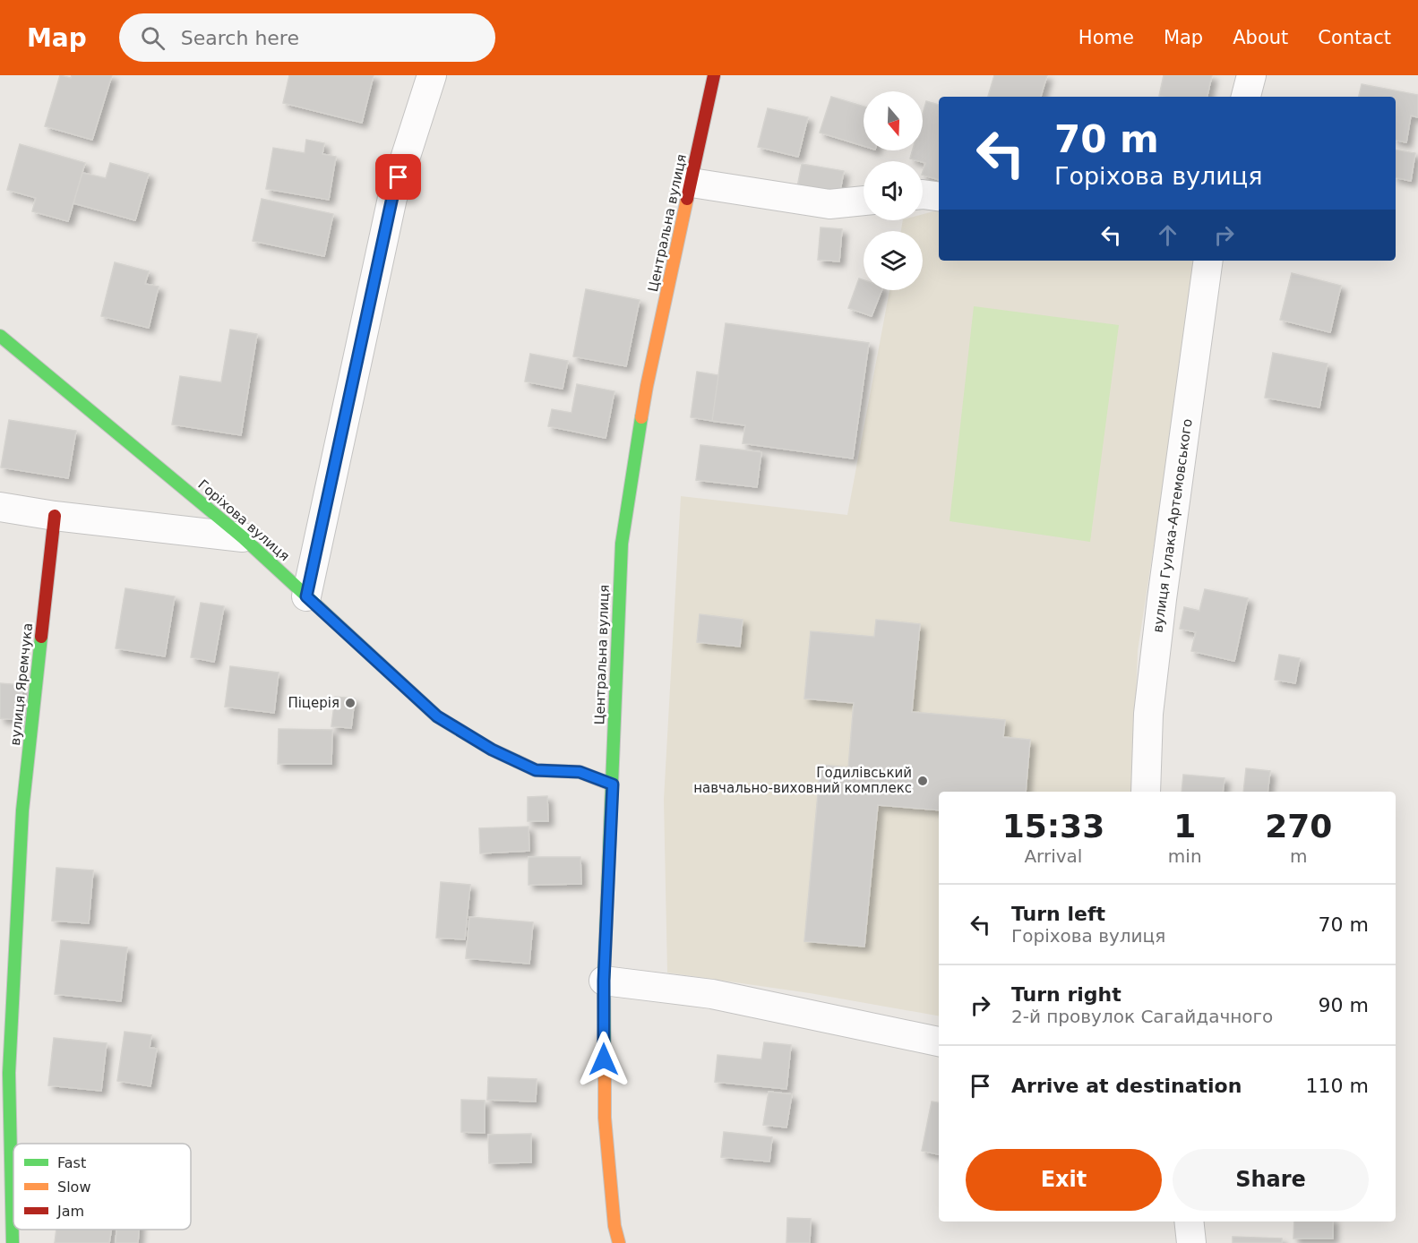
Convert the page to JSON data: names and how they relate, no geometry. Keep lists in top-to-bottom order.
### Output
{
  "streets": {
    "street": [
      "Центральна вулиця",
      "Горіхова вулиця",
      "вулиця Гулака-Артемовського",
      "вулиця Яремчука"
    ]
  },
  "crossings": [
    ["Центральна вулиця", "Горіхова вулиця"]
  ],
  "places": ["Піцерія", "Годилівський навчально-виховний комплекс"],
  "legend": ["Fast", "Slow", "Jam"],
  "north": "bottom",
  "page": {
    "header": "Map",
    "search": "Search here",
    "nav": [
      "Home",
      "Map",
      "About",
      "Contact"
    ],
    "turn": ["70 m", "Горіхова вулиця"],
    "eta": [
      "15:33",
      "Arrival",
      "1",
      "min",
      "270",
      "m"
    ],
    "list": [
      {
        "name": "Turn left",
        "note": "Горіхова вулиця",
        "value": "70 m"
      },
      {
        "name": "Turn right",
        "note": "2-й провулок Сагайдачного",
        "value": "90 m"
      },
      {
        "name": "Arrive at destination",
        "value": "110 m"
      }
    ],
    "buttons": ["Exit", "Share"]
  }
}
